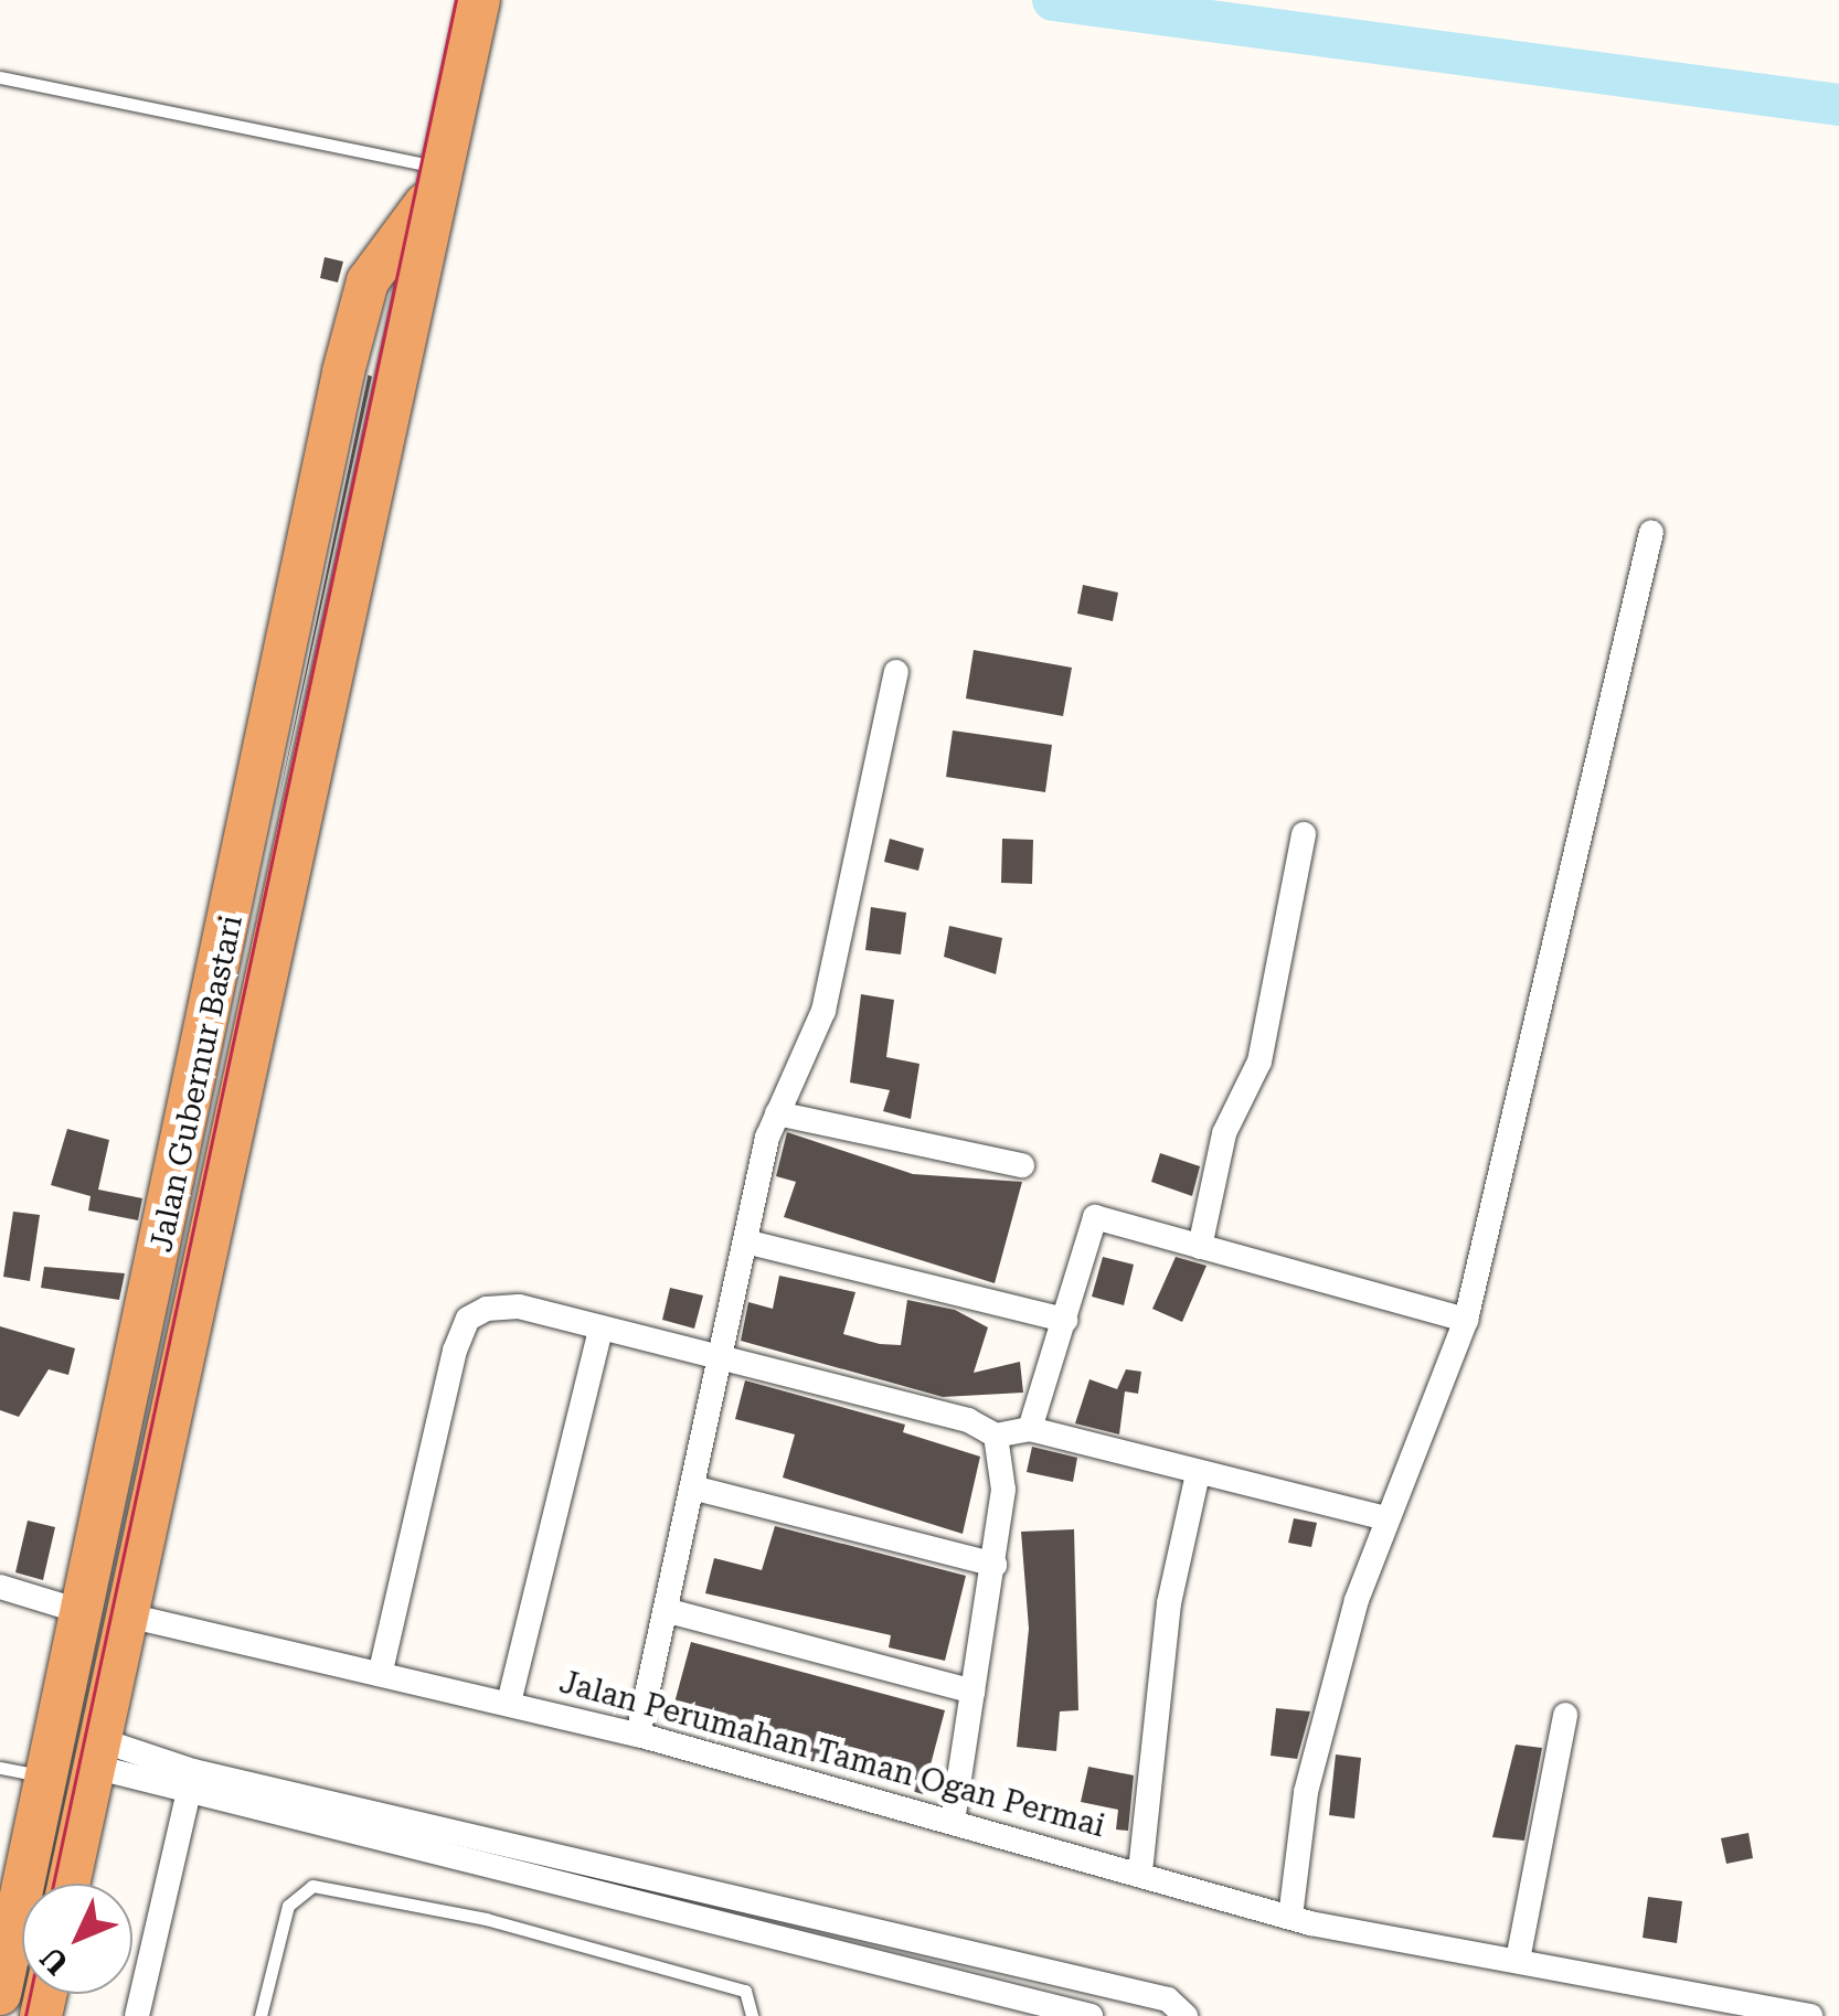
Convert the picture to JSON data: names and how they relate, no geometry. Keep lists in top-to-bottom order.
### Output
{
  "streets": {
    "highway": ["Jalan Gubernur Bastari"],
    "street": ["Jalan Perumahan Taman Ogan Permai"]
  },
  "crossings": [
    ["Jalan Gubernur Bastari", "Jalan Perumahan Taman Ogan Permai"]
  ],
  "north": "bottom left"
}
